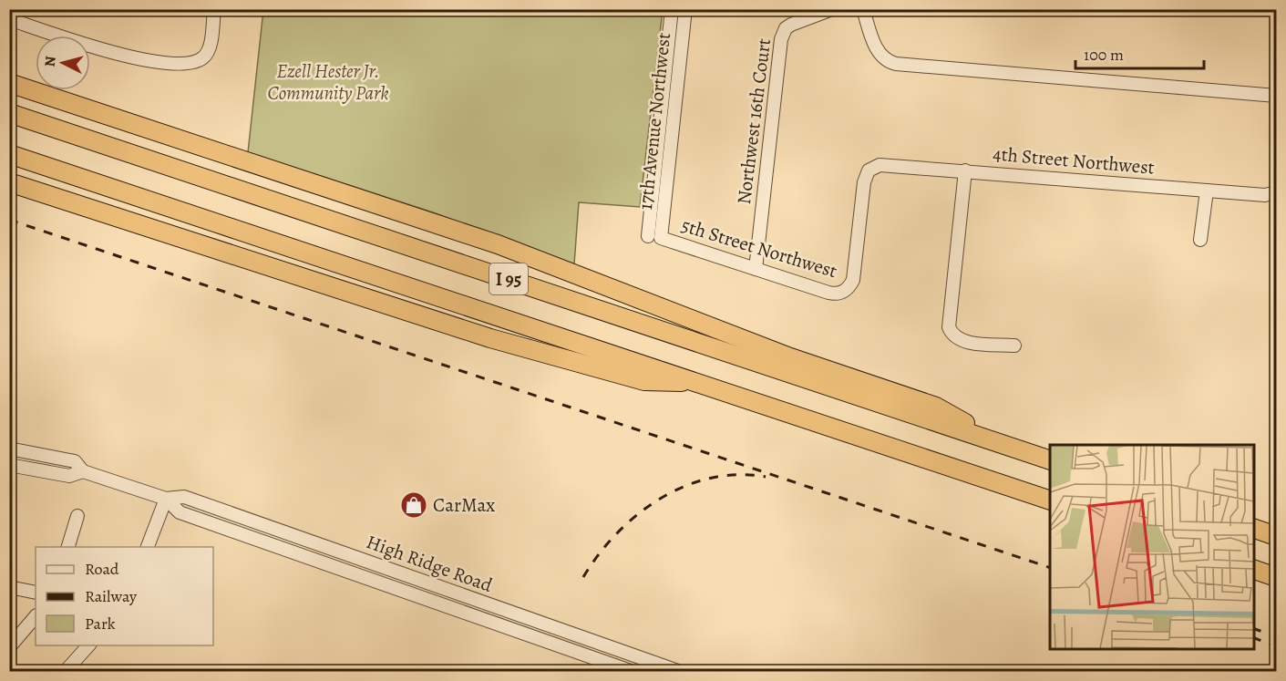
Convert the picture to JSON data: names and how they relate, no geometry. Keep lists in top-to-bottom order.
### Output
{
  "streets": {
    "highway": ["I 95"],
    "street": [
      "17th Avenue Northwest",
      "Northwest 16th Court",
      "4th Street Northwest",
      "5th Street Northwest",
      "High Ridge Road"
    ]
  },
  "crossings": [
    ["17th Avenue Northwest", "5th Street Northwest"],
    ["Northwest 16th Court", "5th Street Northwest"],
    ["4th Street Northwest", "5th Street Northwest"]
  ],
  "parks": ["Ezell Hester Jr. Community Park"],
  "places": {
    "shop": ["CarMax"]
  },
  "legend": ["Road", "Railway", "Park"],
  "scale_bar": "100 m",
  "north": "left"
}
